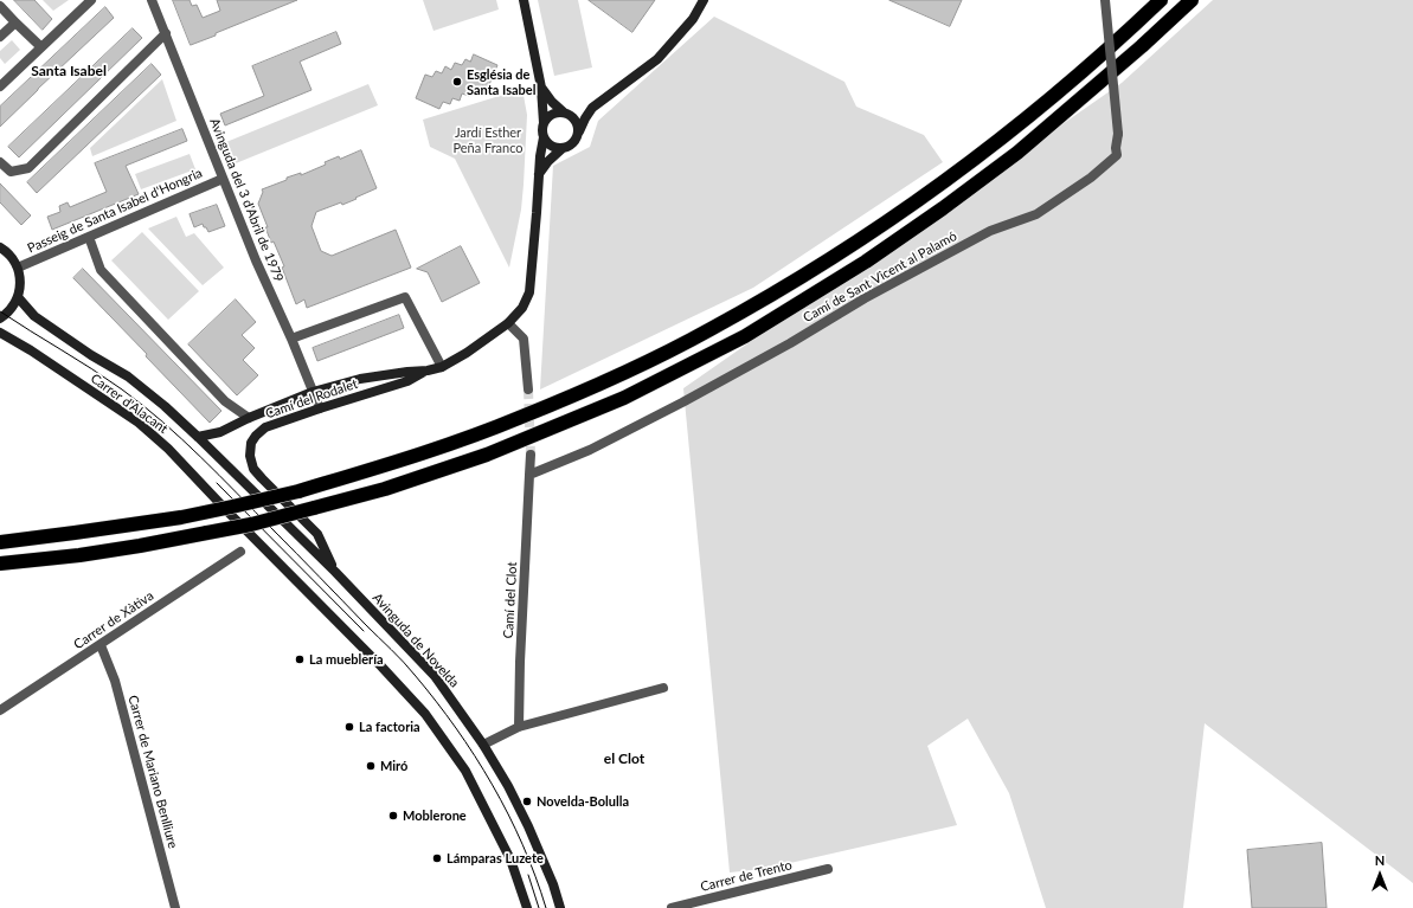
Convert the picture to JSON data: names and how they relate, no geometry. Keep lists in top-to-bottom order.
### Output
{
  "streets": {
    "main road": ["Camí del Rodalet", "Carrer d'Alacant", "Avinguda de Novelda"],
    "street": [
      "Avinguda del 3 d'Abril de 1979",
      "Passeig de Santa Isabel d'Hongria",
      "Camí de Sant Vicent al Palamó",
      "Camí del Clot",
      "Carrer de Xàtiva",
      "Carrer de Mariano Benlliure",
      "Carrer de Trento"
    ]
  },
  "crossings": [
    ["Avinguda del 3 d'Abril de 1979", "Passeig de Santa Isabel d'Hongria"],
    ["Avinguda del 3 d'Abril de 1979", "Camí del Rodalet"],
    ["Camí de Sant Vicent al Palamó", "Camí del Clot"],
    ["Camí del Rodalet", "Carrer d'Alacant"],
    ["Camí del Rodalet", "Avinguda de Novelda"],
    ["Carrer d'Alacant", "Avinguda de Novelda"],
    ["Carrer de Xàtiva", "Carrer de Mariano Benlliure"]
  ],
  "districts": ["Santa Isabel", "el Clot"],
  "parks": ["Jardí Esther Peña Franco"],
  "places": [
    "Església de Santa Isabel",
    "La mueblería",
    "La factoria",
    "Miró",
    "Novelda-Bolulla",
    "Moblerone",
    "Lámparas Luzete"
  ],
  "north": "top"
}
